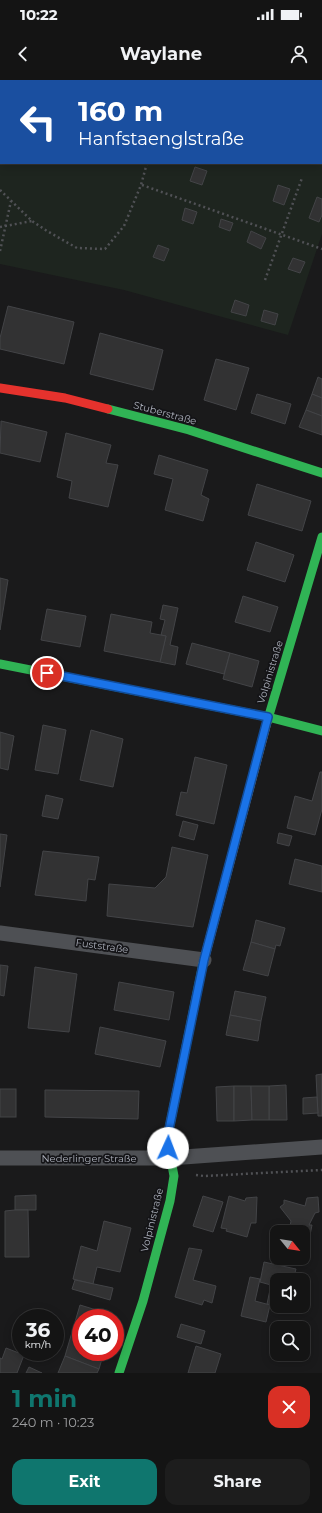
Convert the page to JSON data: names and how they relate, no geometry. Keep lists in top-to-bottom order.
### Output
{
  "streets": {
    "street": [
      "Stuberstraße",
      "Volpinistraße",
      "Fuststraße",
      "Nederlinger Straße"
    ]
  },
  "crossings": [
    ["Volpinistraße", "Fuststraße"],
    ["Volpinistraße", "Nederlinger Straße"]
  ],
  "north": "bottom right",
  "page": {
    "status": "10:22",
    "header": "Waylane",
    "turn": ["160 m", "Hanfstaenglstraße"],
    "speed": "36 km/h",
    "limit": "40",
    "heading": ["1 min", "240 m · 10:23"],
    "buttons": ["Exit", "Share"]
  }
}
